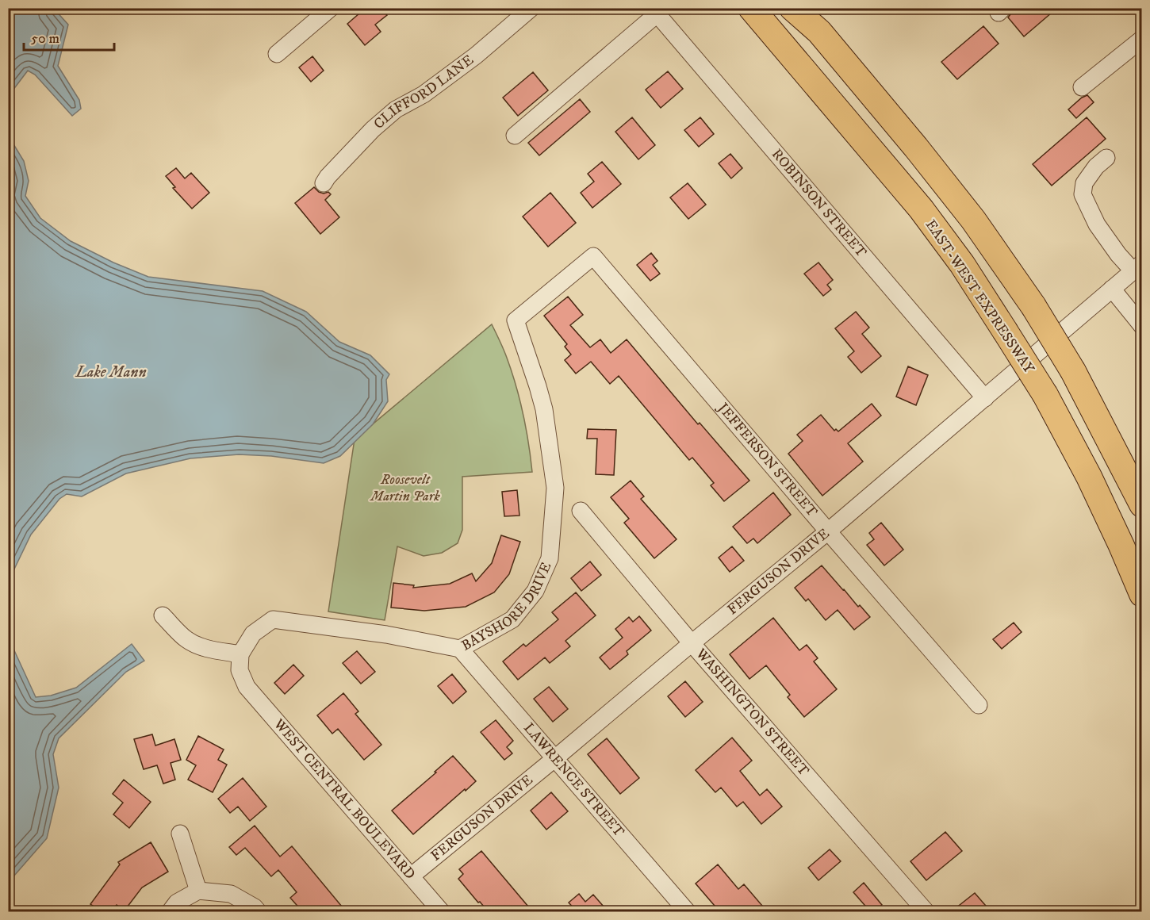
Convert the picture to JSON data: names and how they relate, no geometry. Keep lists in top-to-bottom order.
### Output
{
  "streets": {
    "highway": ["EAST-WEST EXPRESSWAY"],
    "street": [
      "CLIFFORD LANE",
      "ROBINSON STREET",
      "JEFFERSON STREET",
      "FERGUSON DRIVE",
      "BAYSHORE DRIVE",
      "WASHINGTON STREET",
      "LAWRENCE STREET",
      "WEST CENTRAL BOULEVARD"
    ]
  },
  "crossings": [
    ["ROBINSON STREET", "FERGUSON DRIVE"],
    ["JEFFERSON STREET", "FERGUSON DRIVE"],
    ["JEFFERSON STREET", "BAYSHORE DRIVE"],
    ["FERGUSON DRIVE", "WASHINGTON STREET"],
    ["FERGUSON DRIVE", "LAWRENCE STREET"],
    ["FERGUSON DRIVE", "WEST CENTRAL BOULEVARD"],
    ["BAYSHORE DRIVE", "LAWRENCE STREET"],
    ["BAYSHORE DRIVE", "WEST CENTRAL BOULEVARD"]
  ],
  "water": ["Lake Mann"],
  "parks": ["Roosevelt Martin Park"],
  "scale_bar": "50 m"
}
